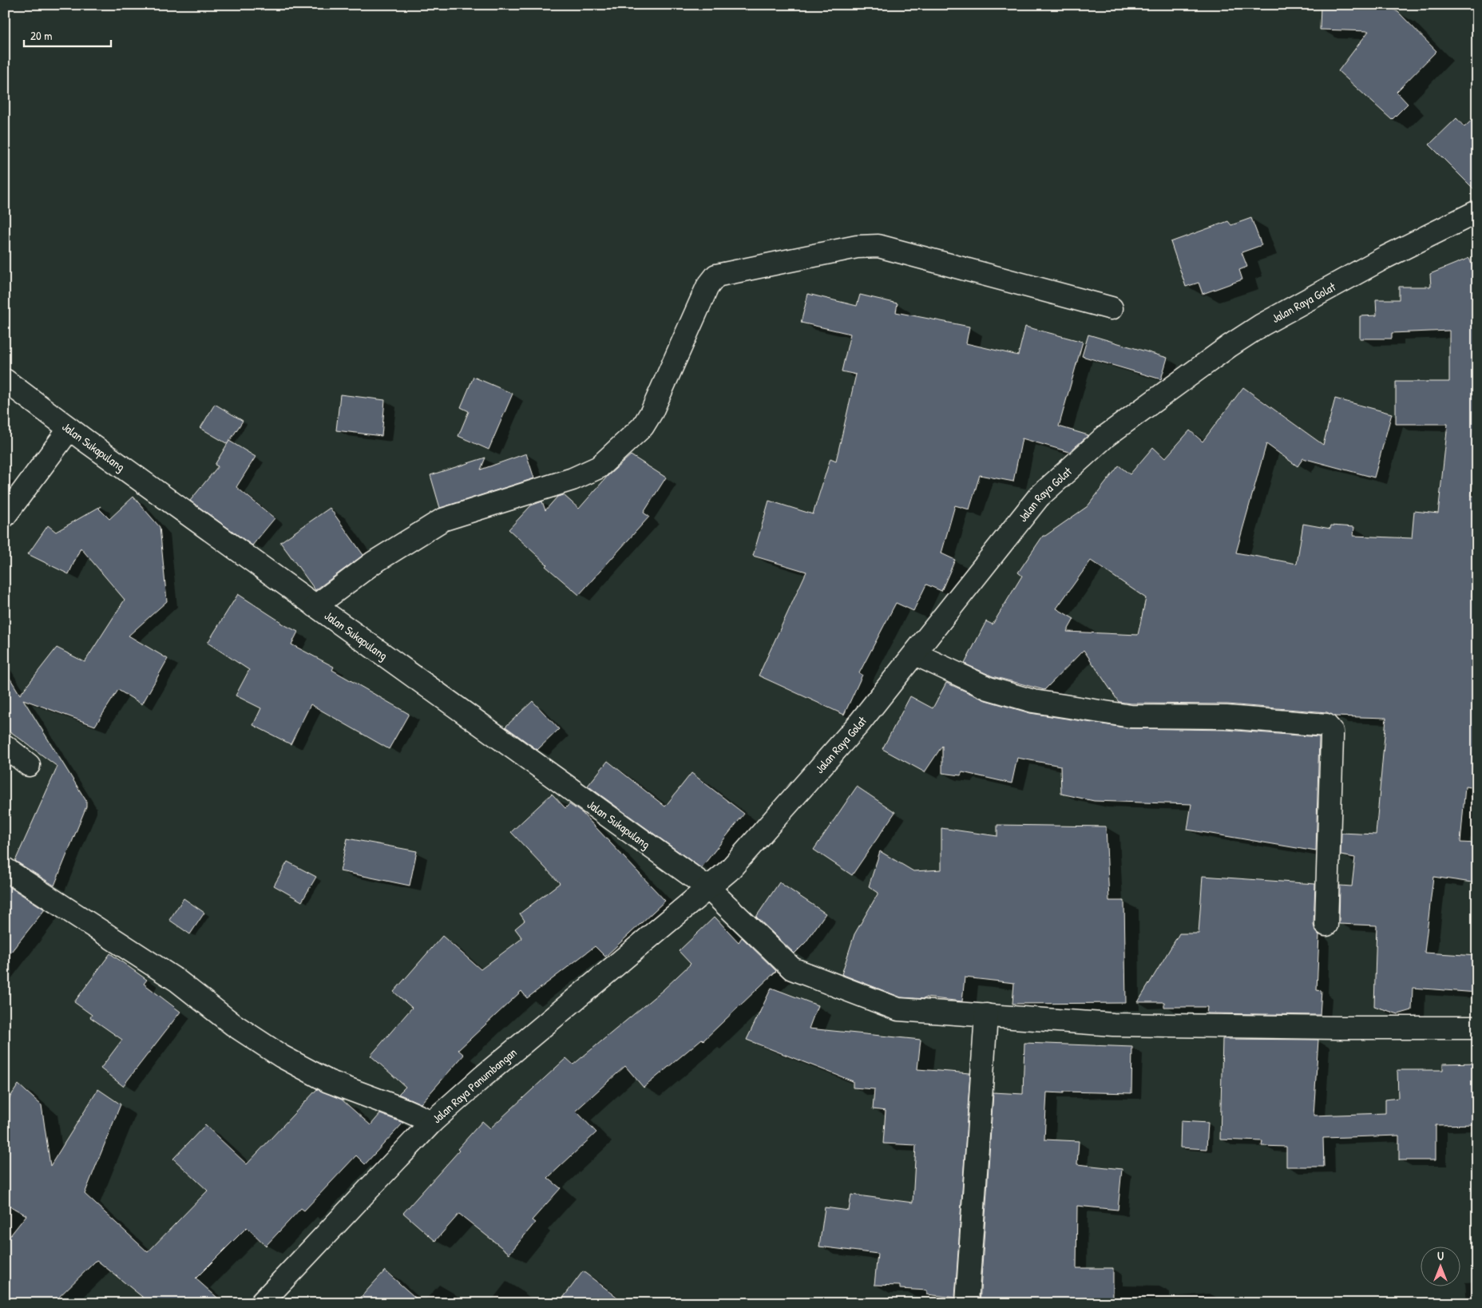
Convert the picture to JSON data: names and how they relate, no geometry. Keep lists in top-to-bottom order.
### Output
{
  "streets": {
    "street": ["Jalan Raya Golat", "Jalan Sukapulang", "Jalan Raya Panumbangan"]
  },
  "crossings": [
    ["Jalan Raya Golat", "Jalan Sukapulang"],
    ["Jalan Raya Golat", "Jalan Raya Panumbangan"],
    ["Jalan Sukapulang", "Jalan Raya Panumbangan"]
  ],
  "scale_bar": "20 m",
  "north": "top"
}
